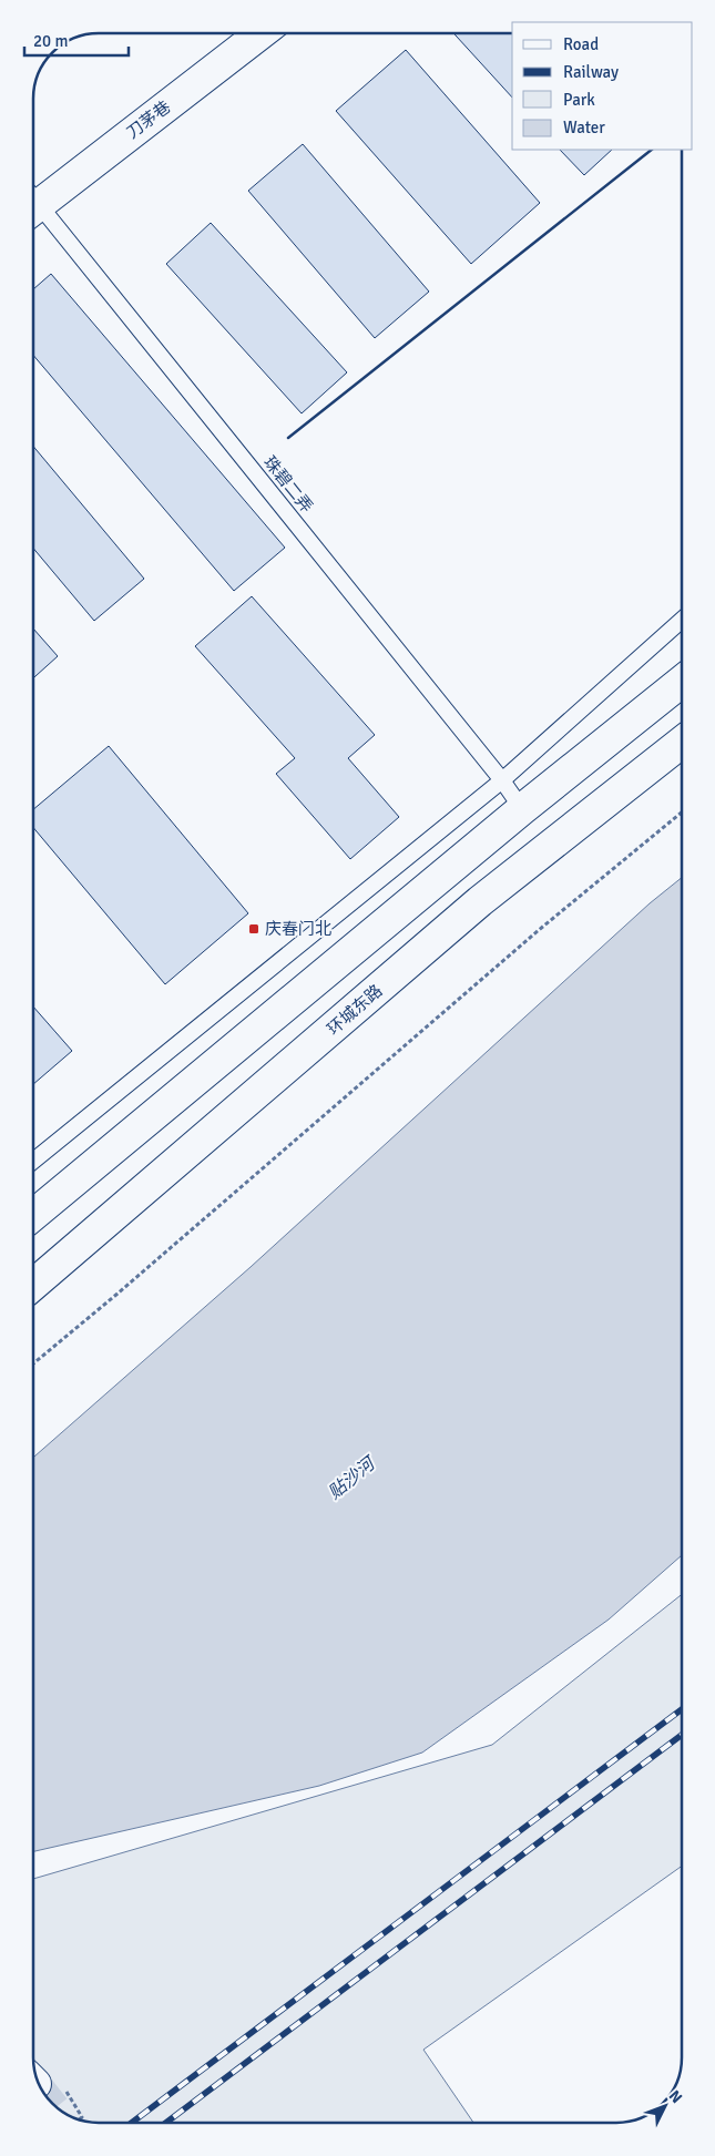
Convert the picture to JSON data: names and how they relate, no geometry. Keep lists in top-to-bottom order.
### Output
{
  "streets": {
    "main road": ["刀茅巷", "环城东路"],
    "lane": ["珠碧二弄"]
  },
  "water": ["贴沙河"],
  "places": {
    "transit": ["庆春门北"]
  },
  "legend": [
    "Road",
    "Railway",
    "Park",
    "Water"
  ],
  "scale_bar": "20 m",
  "north": "top right"
}
